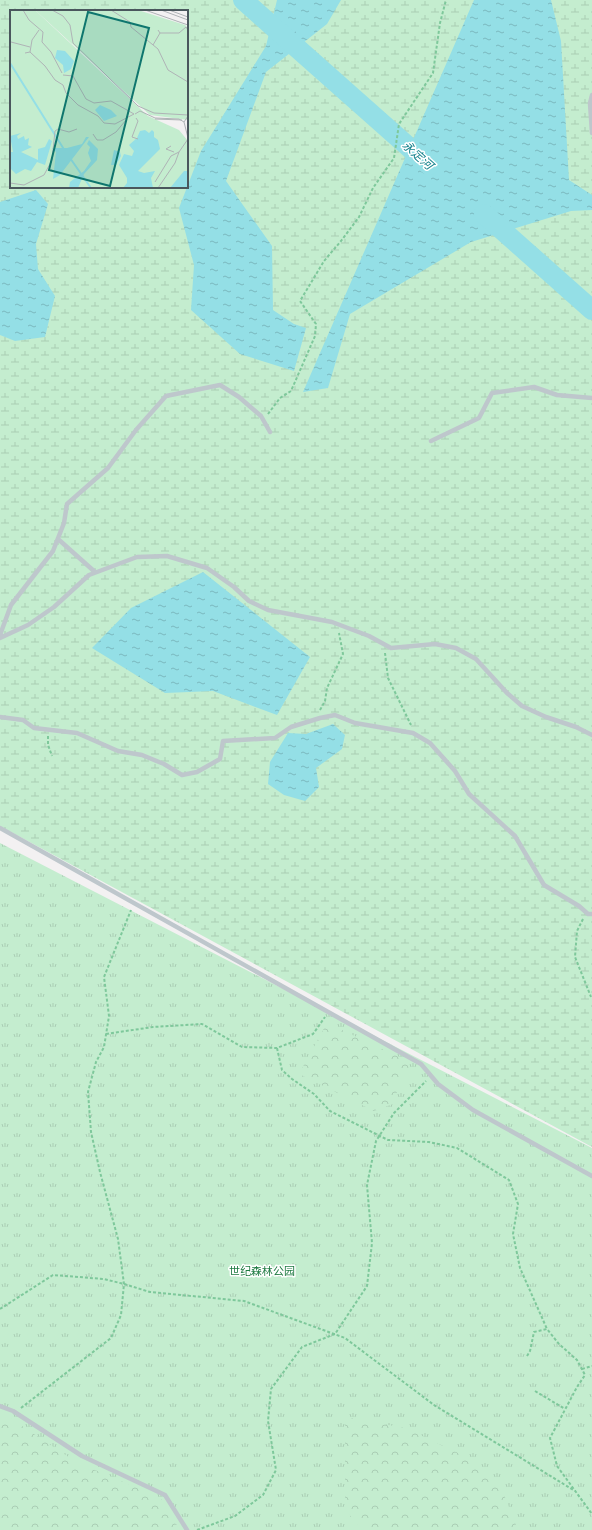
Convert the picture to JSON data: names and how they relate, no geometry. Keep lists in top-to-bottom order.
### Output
{
  "water": ["永定河"],
  "parks": ["世纪森林公园"]
}
